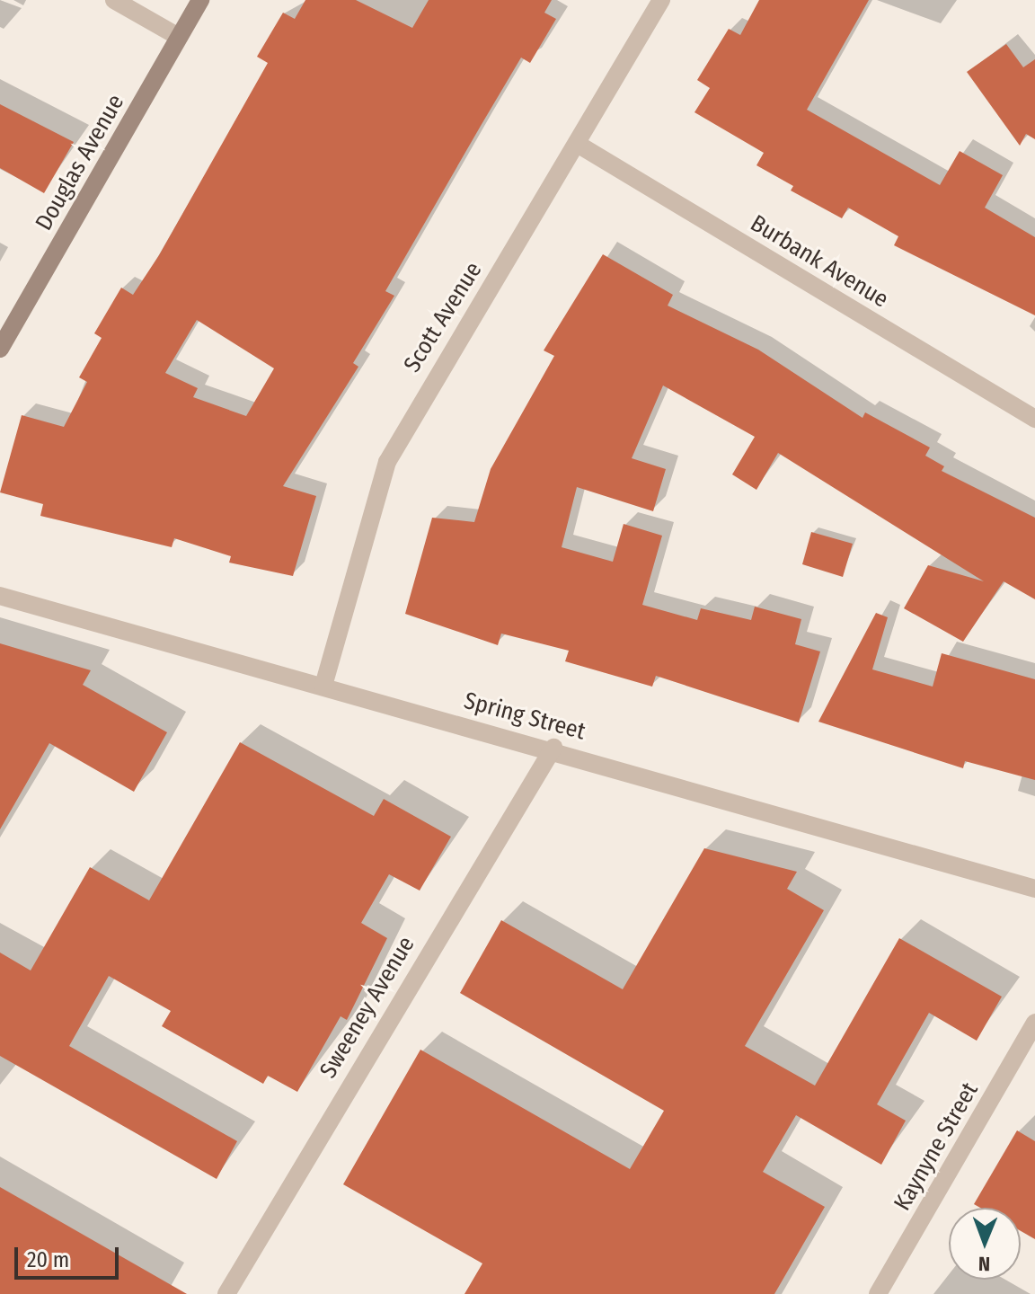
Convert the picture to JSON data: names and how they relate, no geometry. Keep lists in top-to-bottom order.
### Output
{
  "streets": {
    "street": [
      "Douglas Avenue",
      "Burbank Avenue",
      "Scott Avenue",
      "Spring Street",
      "Sweeney Avenue",
      "Kaynyne Street"
    ]
  },
  "crossings": [
    ["Burbank Avenue", "Scott Avenue"],
    ["Scott Avenue", "Spring Street"],
    ["Spring Street", "Sweeney Avenue"]
  ],
  "scale_bar": "20 m",
  "north": "bottom"
}
